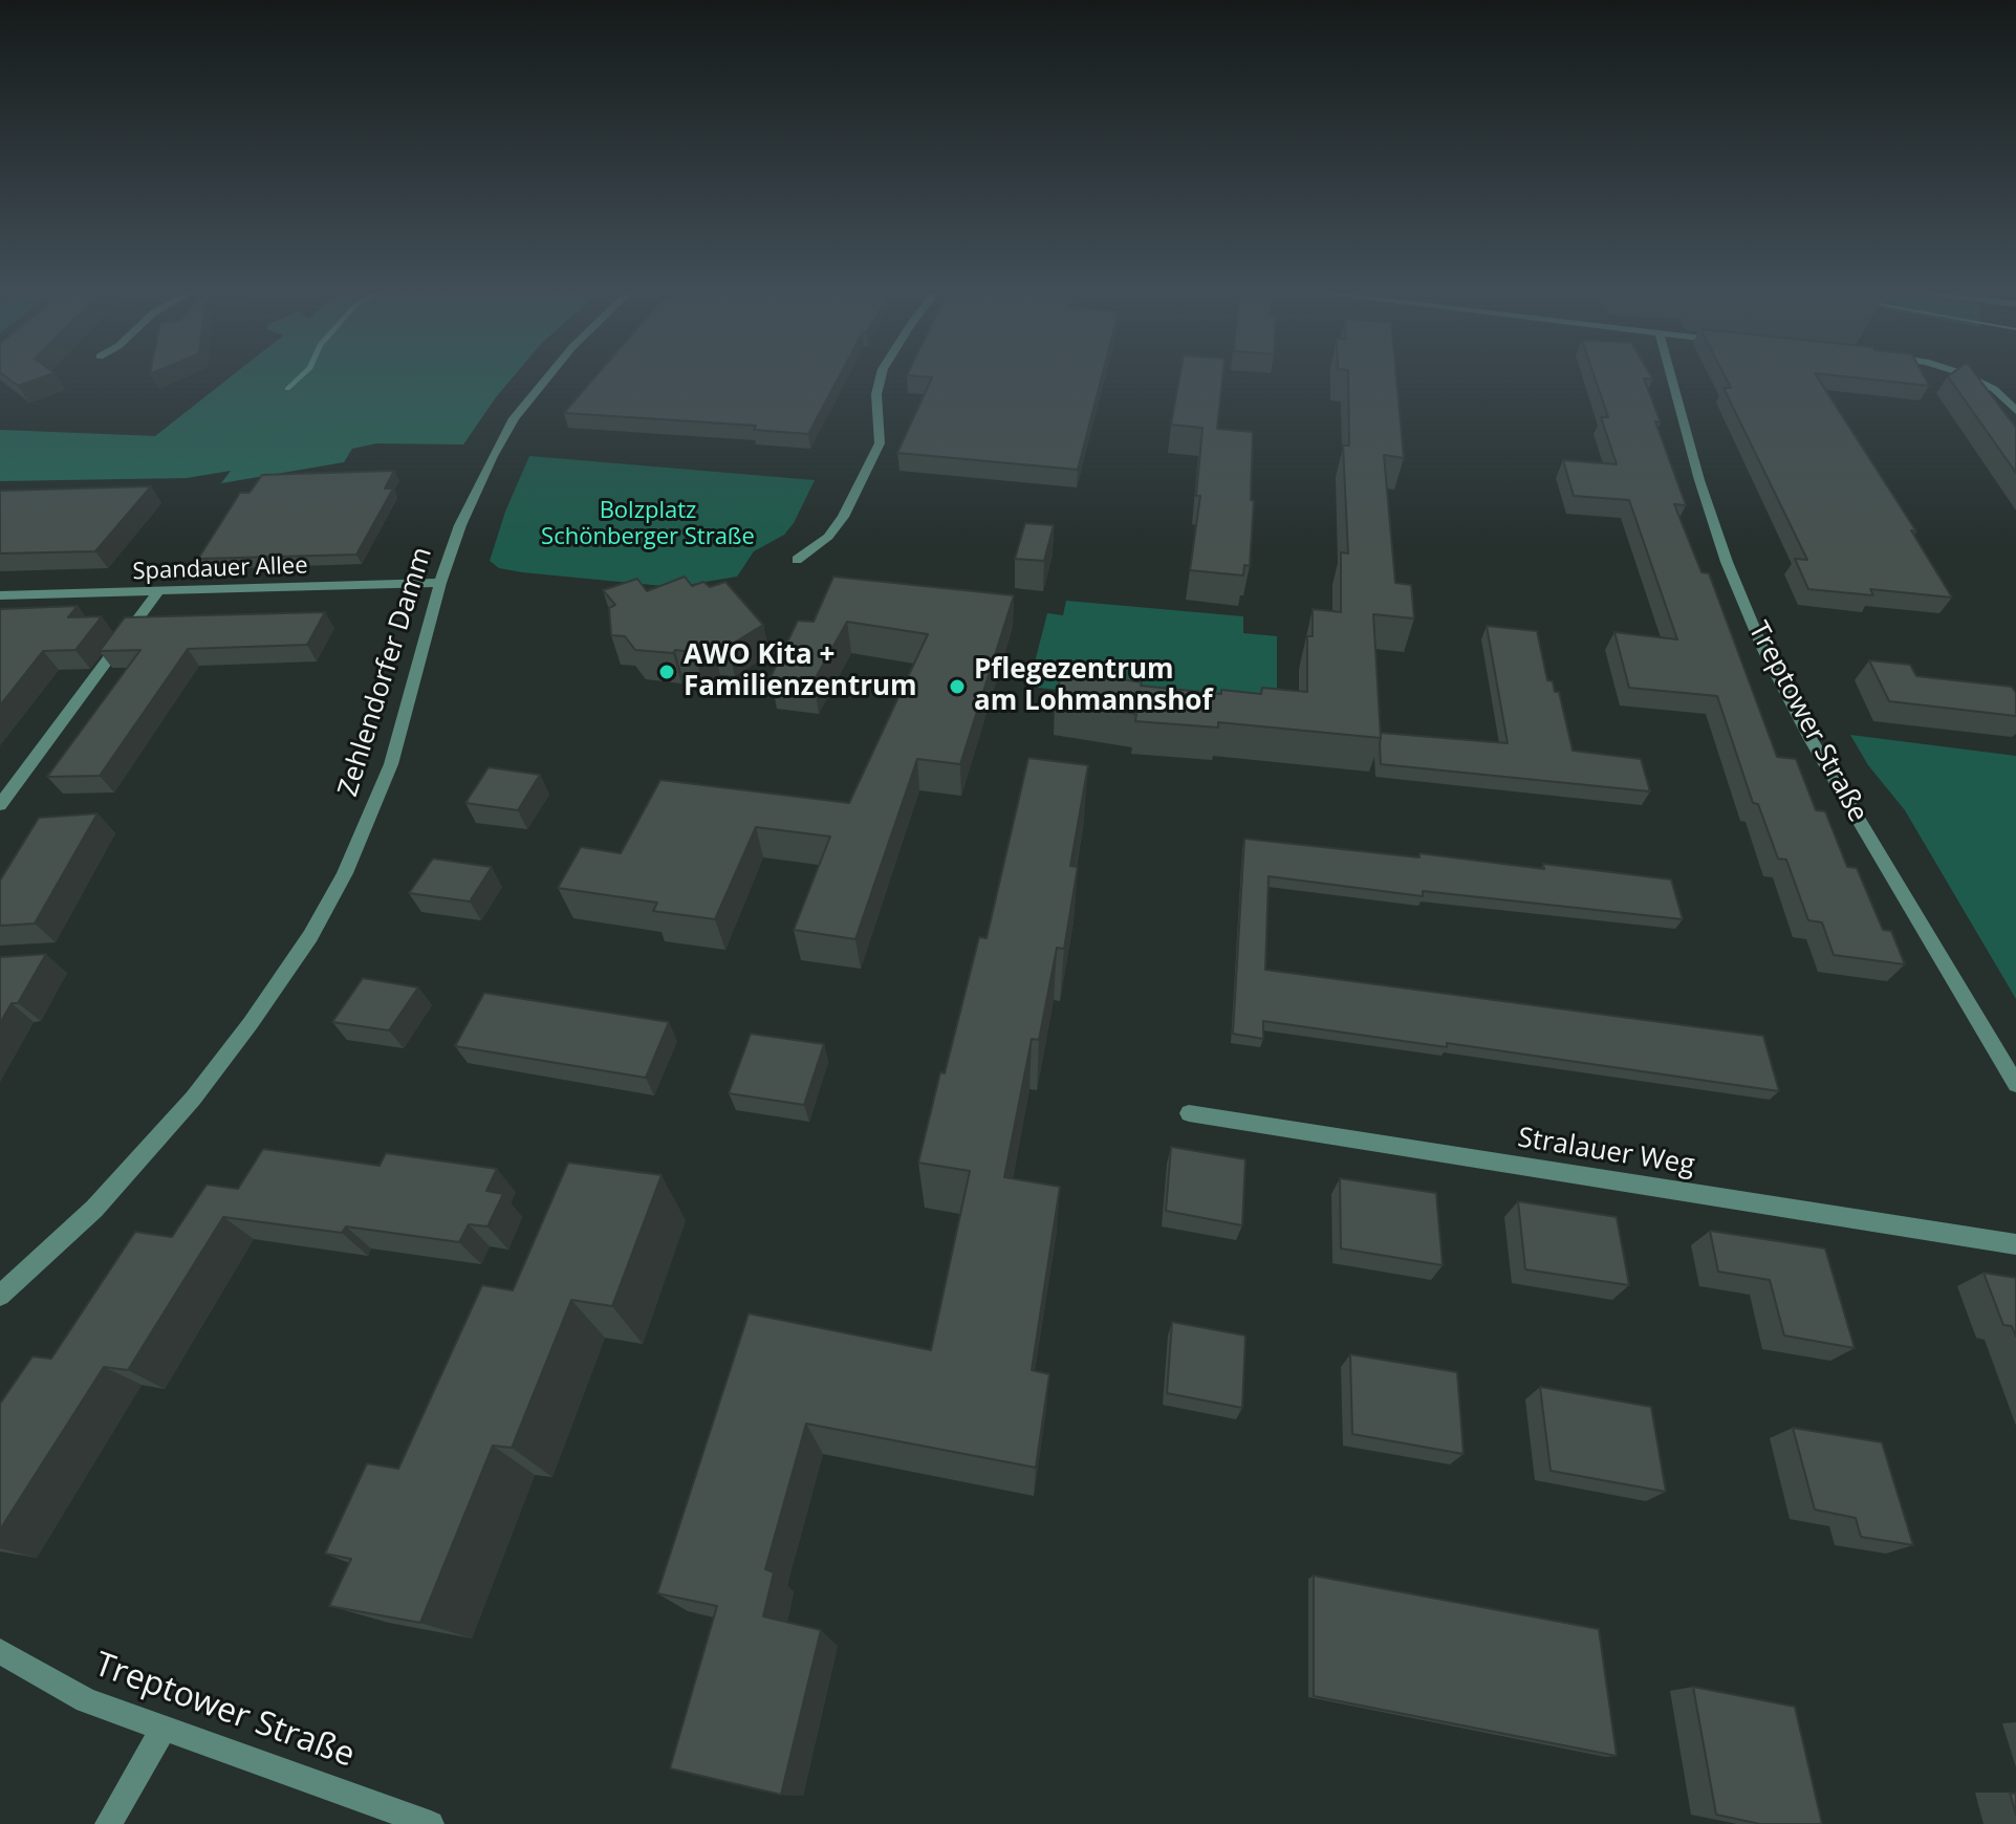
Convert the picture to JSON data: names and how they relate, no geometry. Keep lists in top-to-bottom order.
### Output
{
  "streets": {
    "street": [
      "Spandauer Allee",
      "Zehlendorfer Damm",
      "Treptower Straße",
      "Stralauer Weg"
    ]
  },
  "crossings": [
    ["Spandauer Allee", "Zehlendorfer Damm"]
  ],
  "parks": ["Bolzplatz Schönberger Straße"],
  "places": ["AWO Kita + Familienzentrum", "Pflegezentrum am Lohmannshof"]
}
